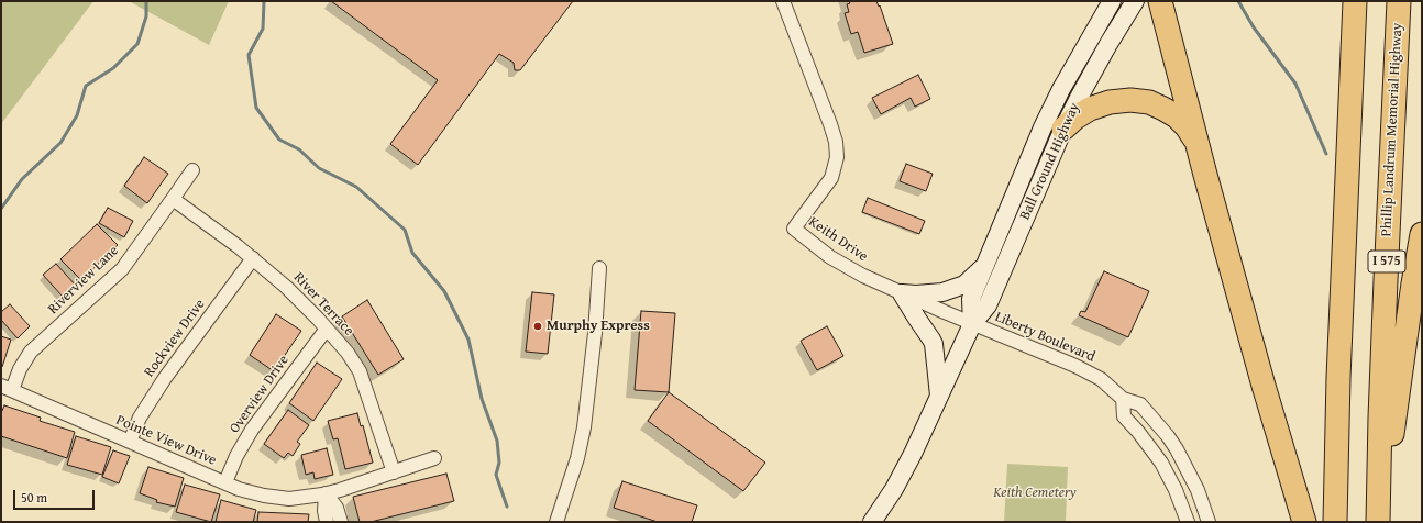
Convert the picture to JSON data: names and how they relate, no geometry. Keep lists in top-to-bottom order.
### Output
{
  "streets": {
    "highway": ["Phillip Landrum Memorial Highway", "I 575"],
    "main road": ["Ball Ground Highway"],
    "street": [
      "Keith Drive",
      "Riverview Lane",
      "River Terrace",
      "Liberty Boulevard",
      "Rockview Drive",
      "Overview Drive",
      "Pointe View Drive"
    ]
  },
  "crossings": [
    ["Ball Ground Highway", "Keith Drive"],
    ["Ball Ground Highway", "Liberty Boulevard"],
    ["Keith Drive", "Liberty Boulevard"],
    ["Riverview Lane", "River Terrace"],
    ["Riverview Lane", "Pointe View Drive"],
    ["River Terrace", "Rockview Drive"],
    ["River Terrace", "Overview Drive"],
    ["River Terrace", "Pointe View Drive"],
    ["Rockview Drive", "Pointe View Drive"],
    ["Overview Drive", "Pointe View Drive"]
  ],
  "parks": ["Keith Cemetery"],
  "places": ["Murphy Express"],
  "scale_bar": "50 m"
}
